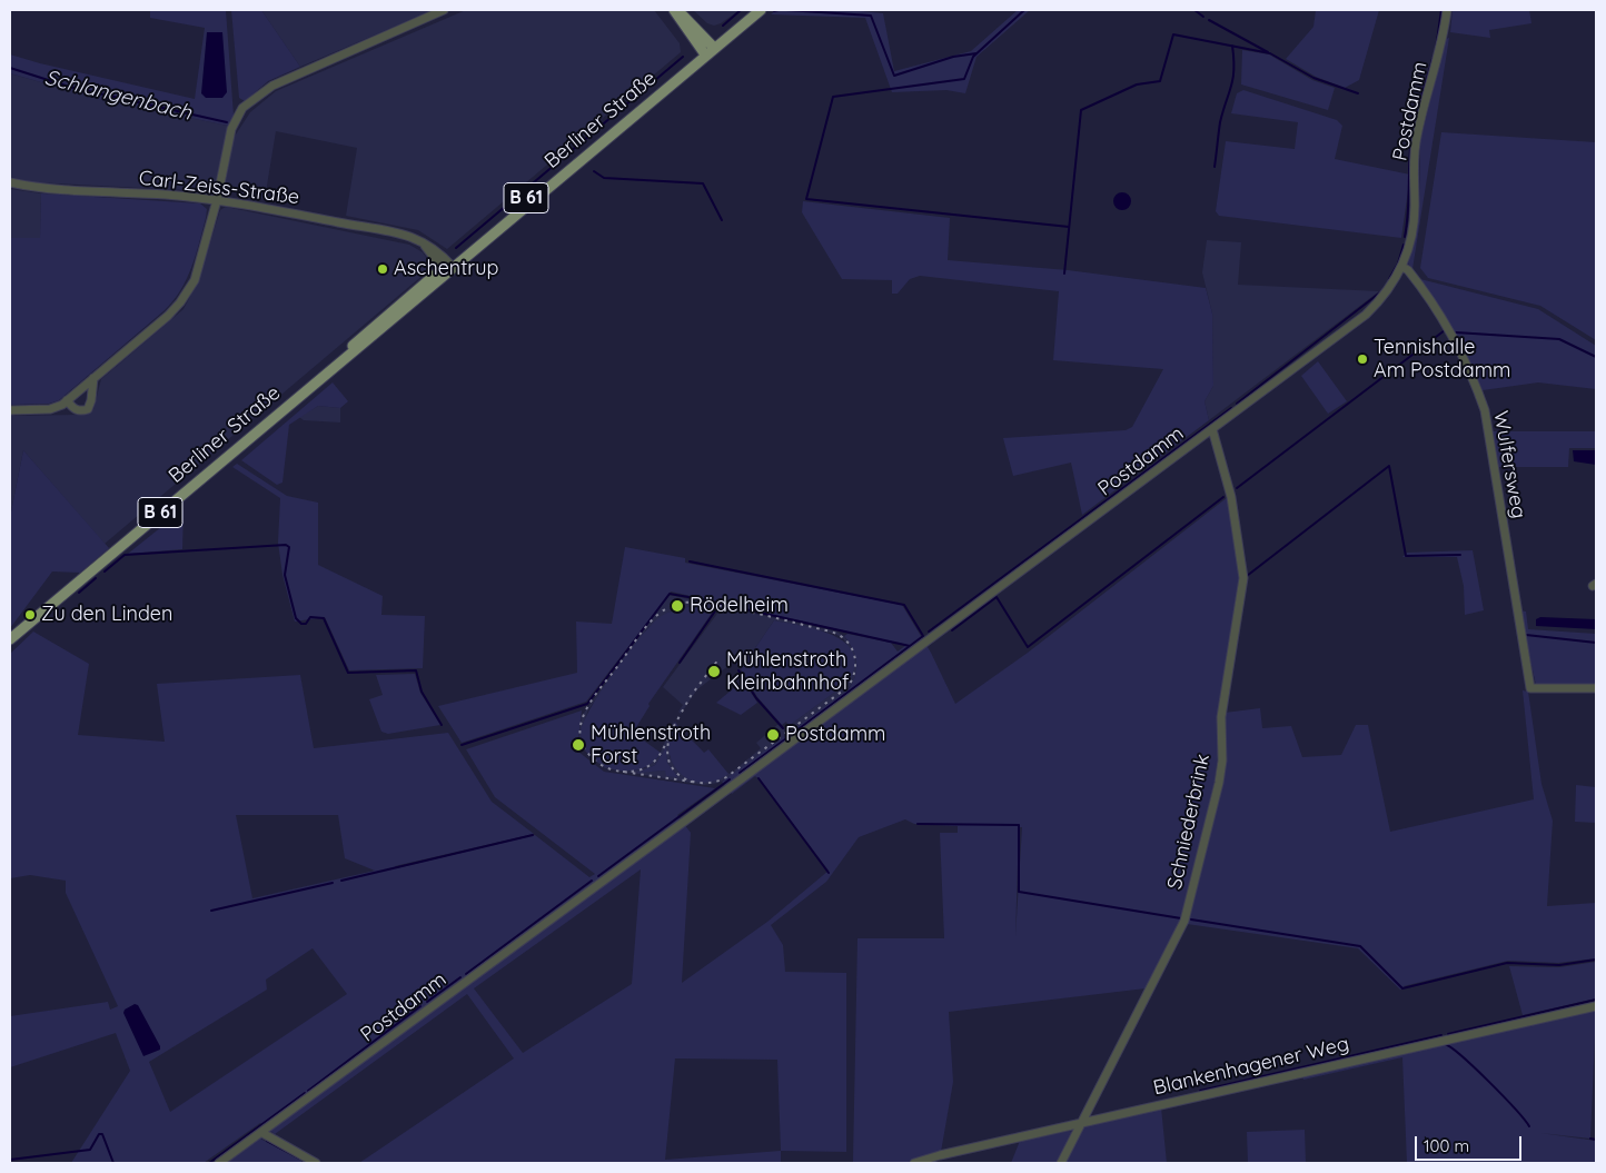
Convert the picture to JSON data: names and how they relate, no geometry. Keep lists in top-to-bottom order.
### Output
{
  "streets": {
    "main road": ["Berliner Straße", "B 61"],
    "street": [
      "Postdamm",
      "Carl-Zeiss-Straße",
      "Wulfersweg",
      "Schniederbrink",
      "Blankenhagener Weg"
    ]
  },
  "crossings": [
    ["Postdamm", "Wulfersweg"],
    ["Postdamm", "Schniederbrink"],
    ["Berliner Straße", "Carl-Zeiss-Straße"],
    ["Schniederbrink", "Blankenhagener Weg"]
  ],
  "water": ["Schlangenbach"],
  "places": [
    "Aschentrup",
    "Tennishalle Am Postdamm",
    "Rödelheim",
    "Zu den Linden",
    "Mühlenstroth Kleinbahnhof",
    "Postdamm",
    "Mühlenstroth Forst"
  ],
  "scale_bar": "100 m"
}
